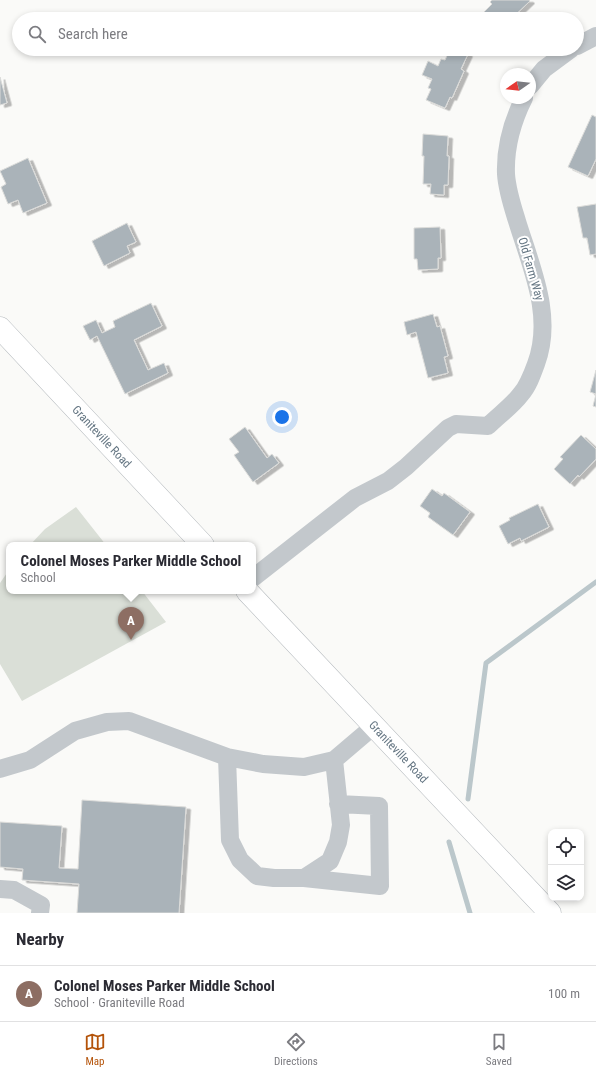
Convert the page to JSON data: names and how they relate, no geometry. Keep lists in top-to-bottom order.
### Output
{
  "streets": {
    "main road": ["Graniteville Road"],
    "street": ["Old Farm Way"]
  },
  "north": "left",
  "page": {
    "search": "Search here",
    "popup": ["Colonel Moses Parker Middle School", "School"],
    "pins": "A",
    "heading": "Nearby",
    "list": [
      {
        "mark": "A",
        "name": "Colonel Moses Parker Middle School",
        "note": "School · Graniteville Road",
        "value": "100 m"
      }
    ],
    "nav": ["Map", "Directions", "Saved"]
  }
}
